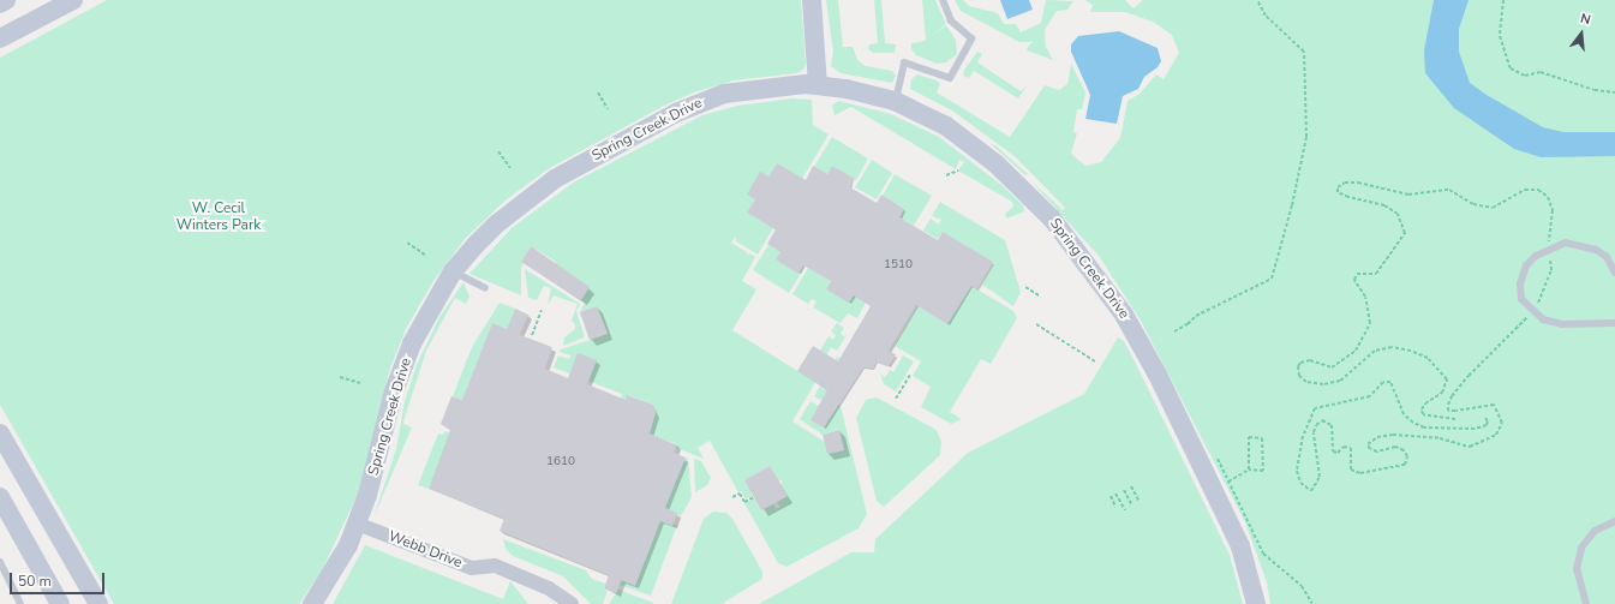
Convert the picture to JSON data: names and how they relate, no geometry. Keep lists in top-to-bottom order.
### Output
{
  "streets": {
    "street": ["Spring Creek Drive", "Webb Drive"]
  },
  "crossings": [
    ["Spring Creek Drive", "Webb Drive"]
  ],
  "parks": ["W. Cecil Winters Park"],
  "house_numbers": ["1510", "1610"],
  "scale_bar": "50 m",
  "north": "top"
}
